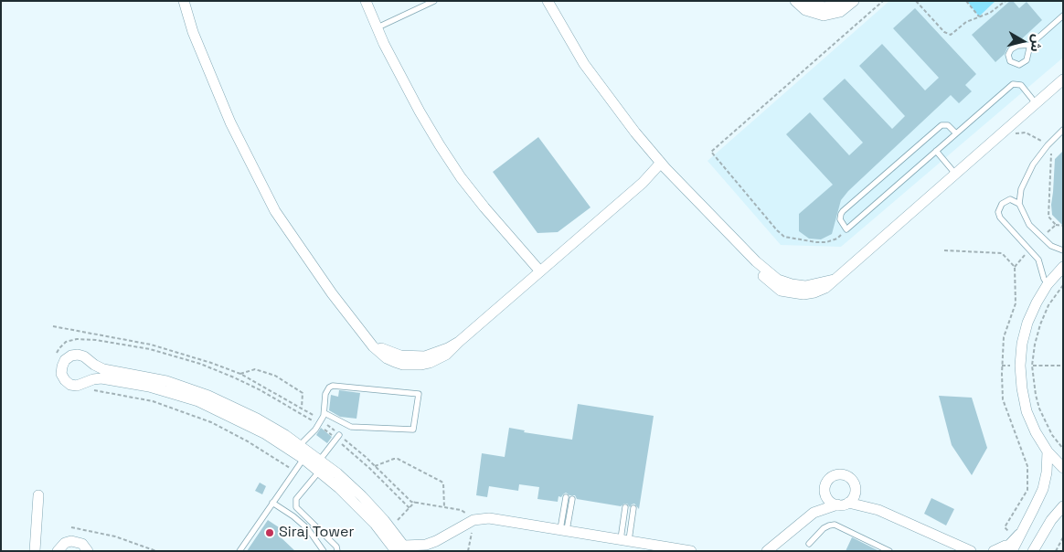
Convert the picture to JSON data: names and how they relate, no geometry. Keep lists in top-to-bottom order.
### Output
{
  "places": ["Siraj Tower"],
  "north": "right"
}
